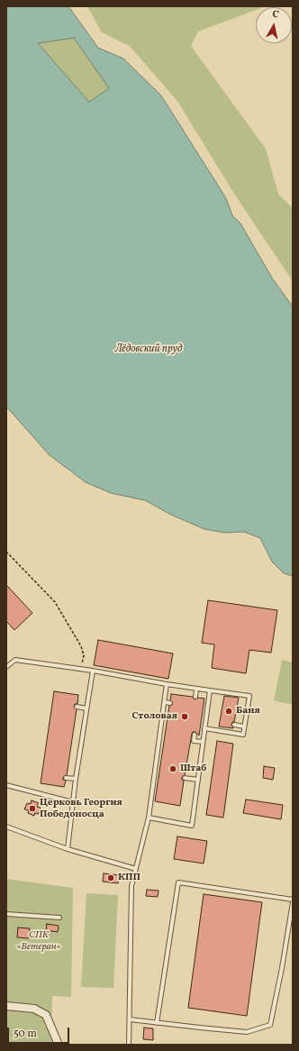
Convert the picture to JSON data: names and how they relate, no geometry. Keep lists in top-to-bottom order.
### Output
{
  "water": ["Лёдовский пруд"],
  "parks": ["СПК «Ветеран»"],
  "places": [
    "Баня",
    "Столовая",
    "Штаб",
    "Церковь Георгия Победоносца",
    "КПП"
  ],
  "scale_bar": "50 m",
  "north": "top"
}
